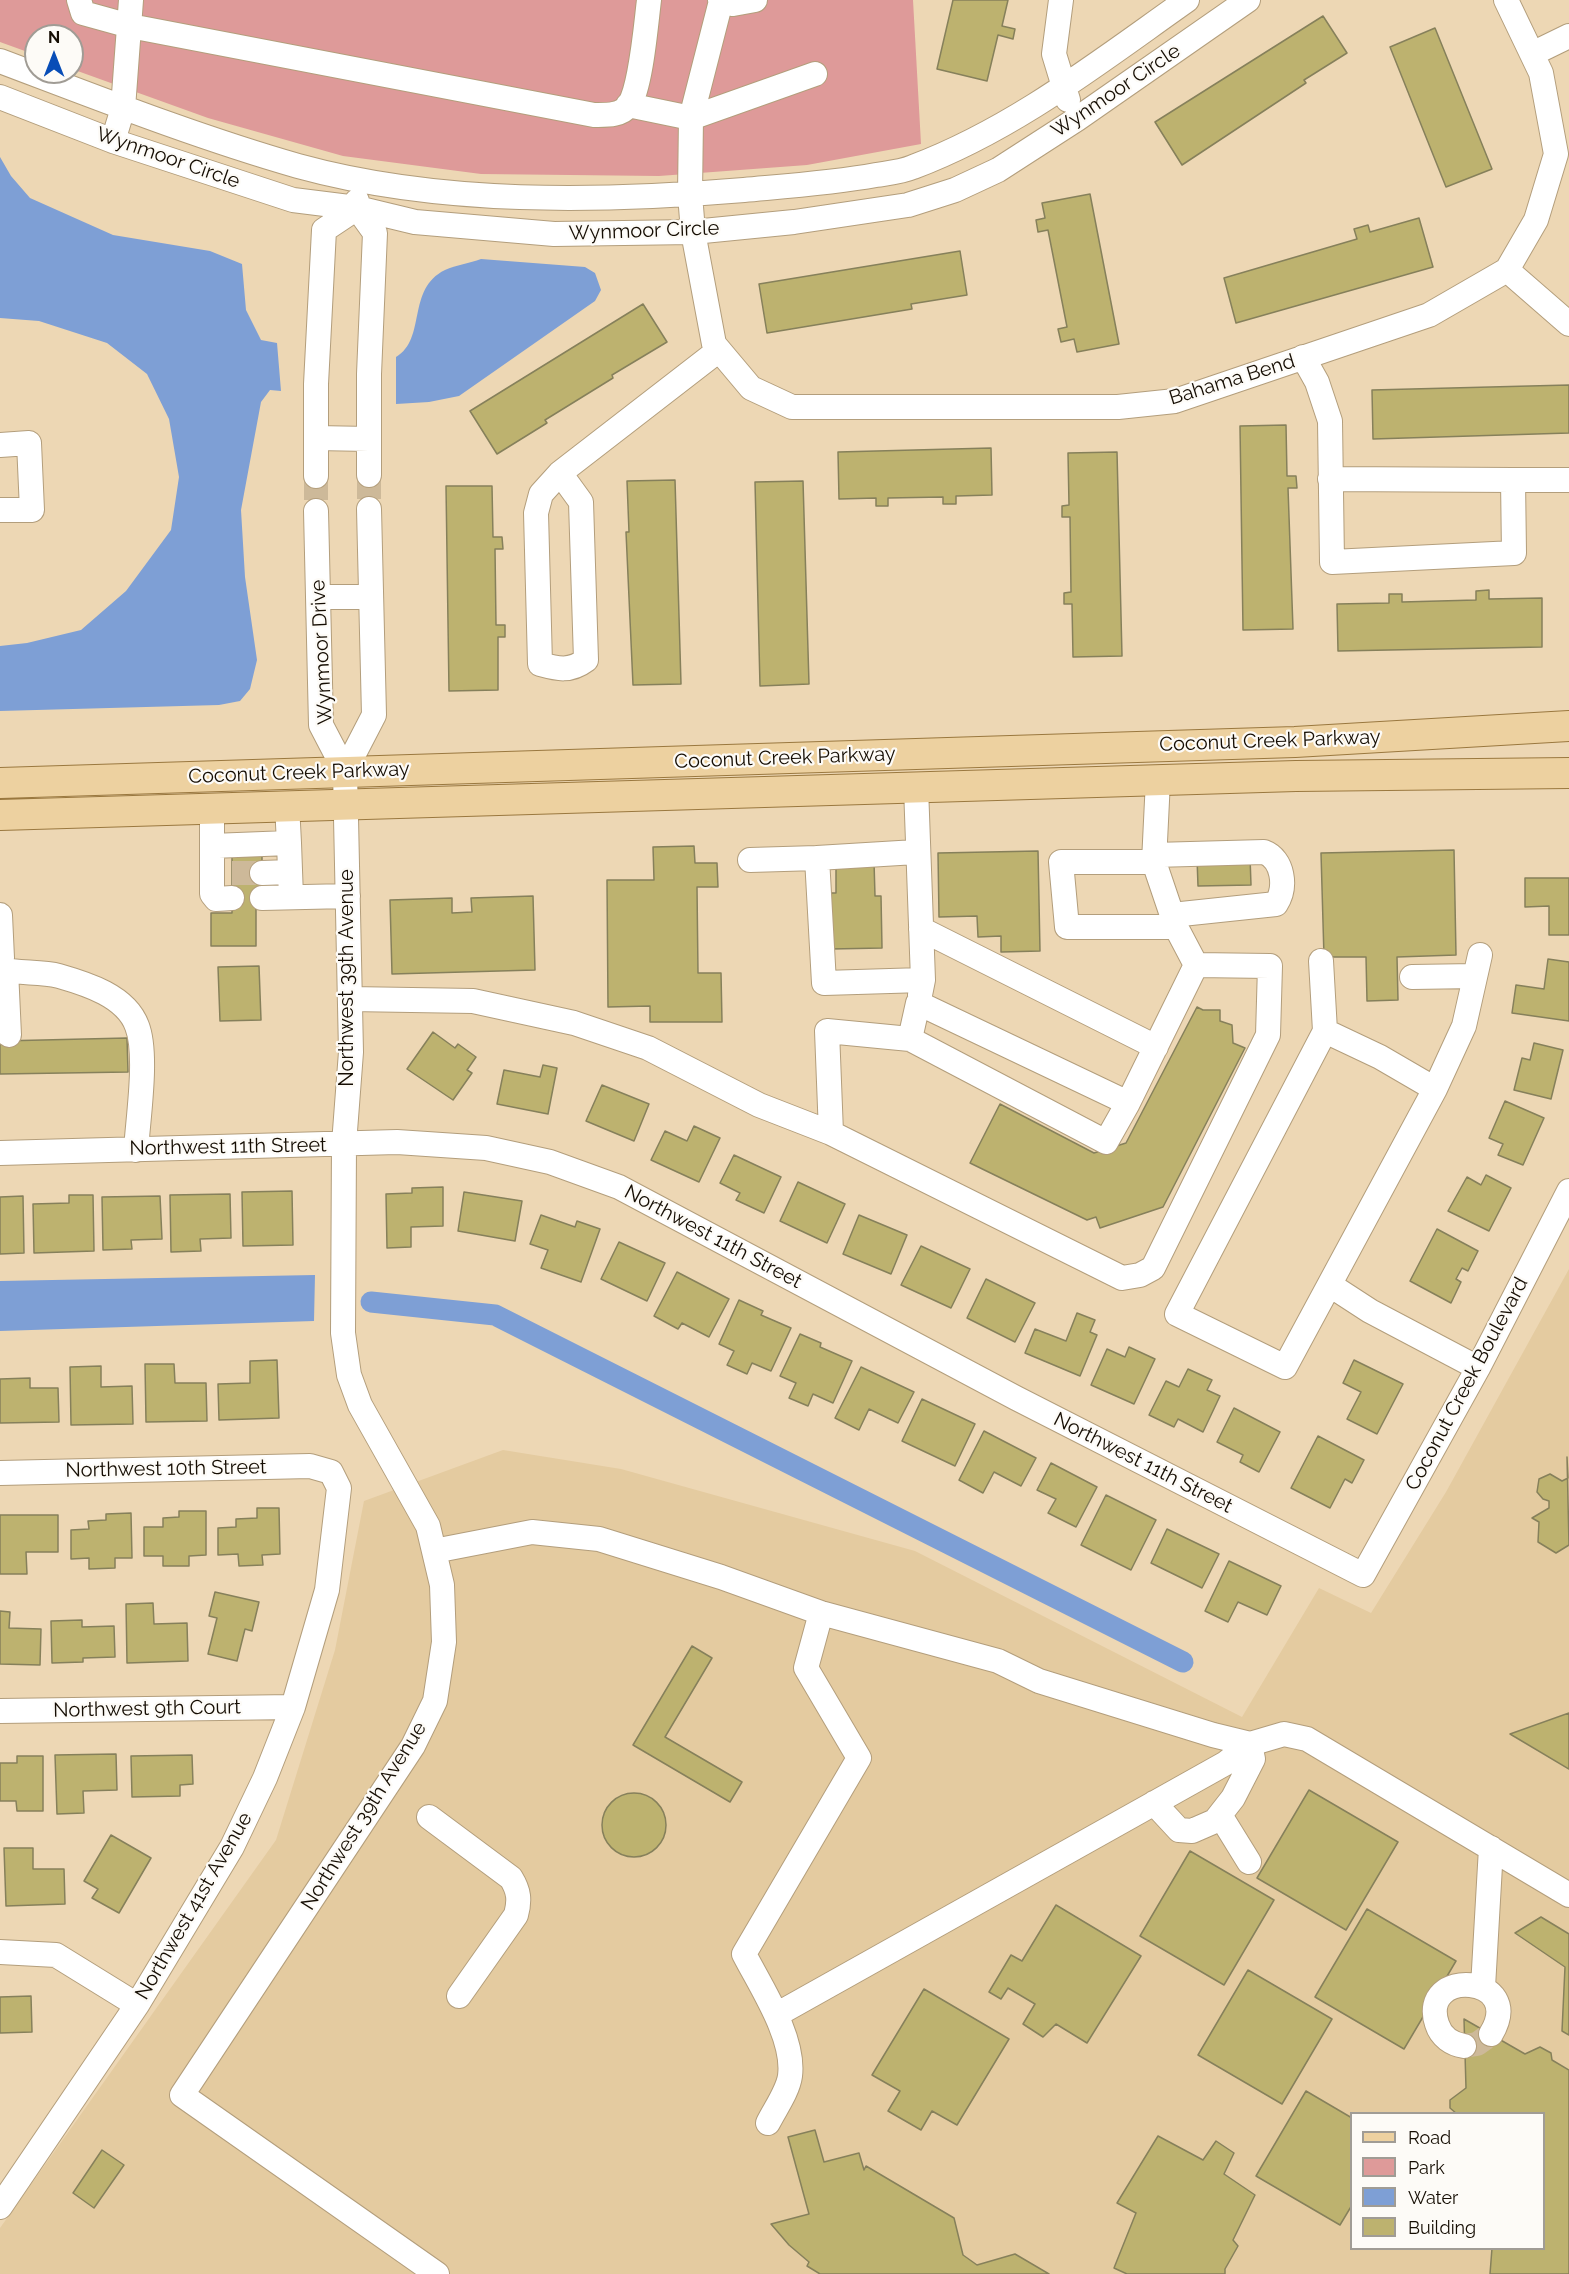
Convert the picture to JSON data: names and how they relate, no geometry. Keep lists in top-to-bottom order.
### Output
{
  "streets": {
    "main road": ["Coconut Creek Parkway"],
    "street": [
      "Wynmoor Circle",
      "Bahama Bend",
      "Wynmoor Drive",
      "Northwest 39th Avenue",
      "Northwest 11th Street",
      "Coconut Creek Boulevard",
      "Northwest 10th Street",
      "Northwest 9th Court",
      "Northwest 41st Avenue"
    ]
  },
  "crossings": [
    ["Wynmoor Circle", "Bahama Bend"],
    ["Wynmoor Drive", "Coconut Creek Parkway"],
    ["Wynmoor Drive", "Northwest 39th Avenue"],
    ["Coconut Creek Parkway", "Northwest 39th Avenue"],
    ["Northwest 39th Avenue", "Northwest 11th Street"],
    ["Northwest 11th Street", "Coconut Creek Boulevard"],
    ["Northwest 10th Street", "Northwest 41st Avenue"],
    ["Northwest 9th Court", "Northwest 41st Avenue"]
  ],
  "legend": [
    "Road",
    "Park",
    "Water",
    "Building"
  ],
  "north": "top"
}
